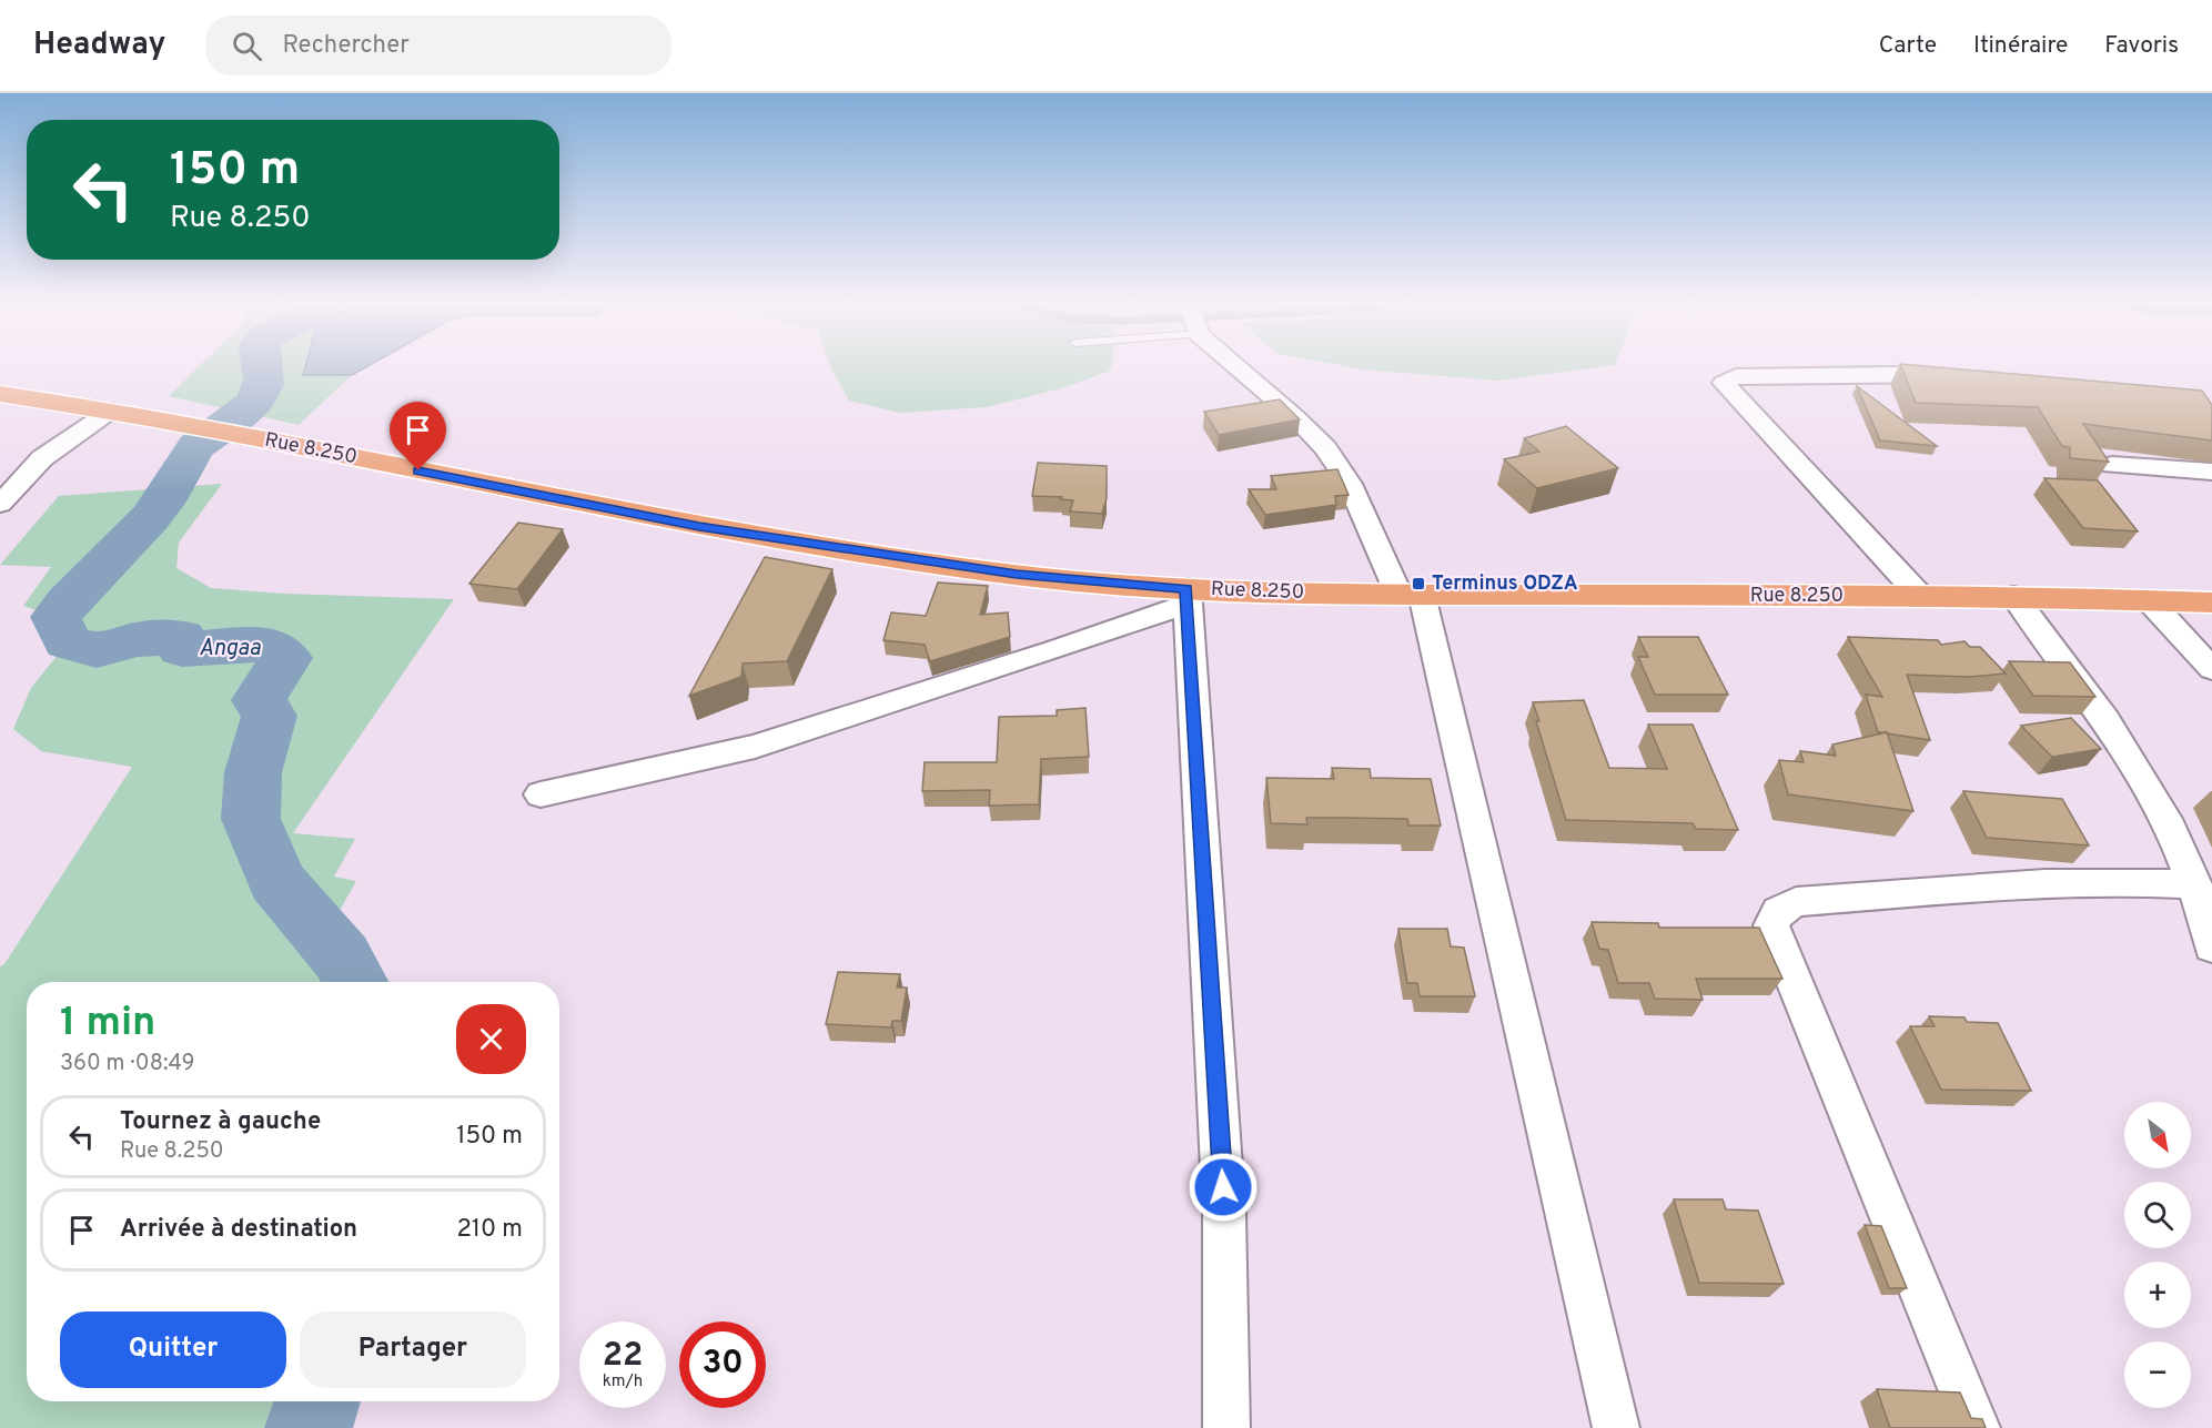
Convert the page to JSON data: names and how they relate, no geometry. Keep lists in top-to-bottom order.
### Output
{
  "streets": {
    "highway": ["Rue 8.250"]
  },
  "water": ["Angaa"],
  "places": {
    "transit": ["Terminus ODZA"]
  },
  "north": "bottom right",
  "page": {
    "header": "Headway",
    "search": "Rechercher",
    "nav": ["Carte", "Itinéraire", "Favoris"],
    "turn": ["150 m", "Rue 8.250"],
    "heading": ["1 min", "360 m · 08:49"],
    "list": [
      {
        "name": "Tournez à gauche",
        "note": "Rue 8.250",
        "value": "150 m"
      },
      {
        "name": "Arrivée à destination",
        "value": "210 m"
      }
    ],
    "map_buttons": ["+", "−"],
    "buttons": ["Quitter", "Partager"],
    "speed": "22 km/h",
    "limit": "30"
  }
}
